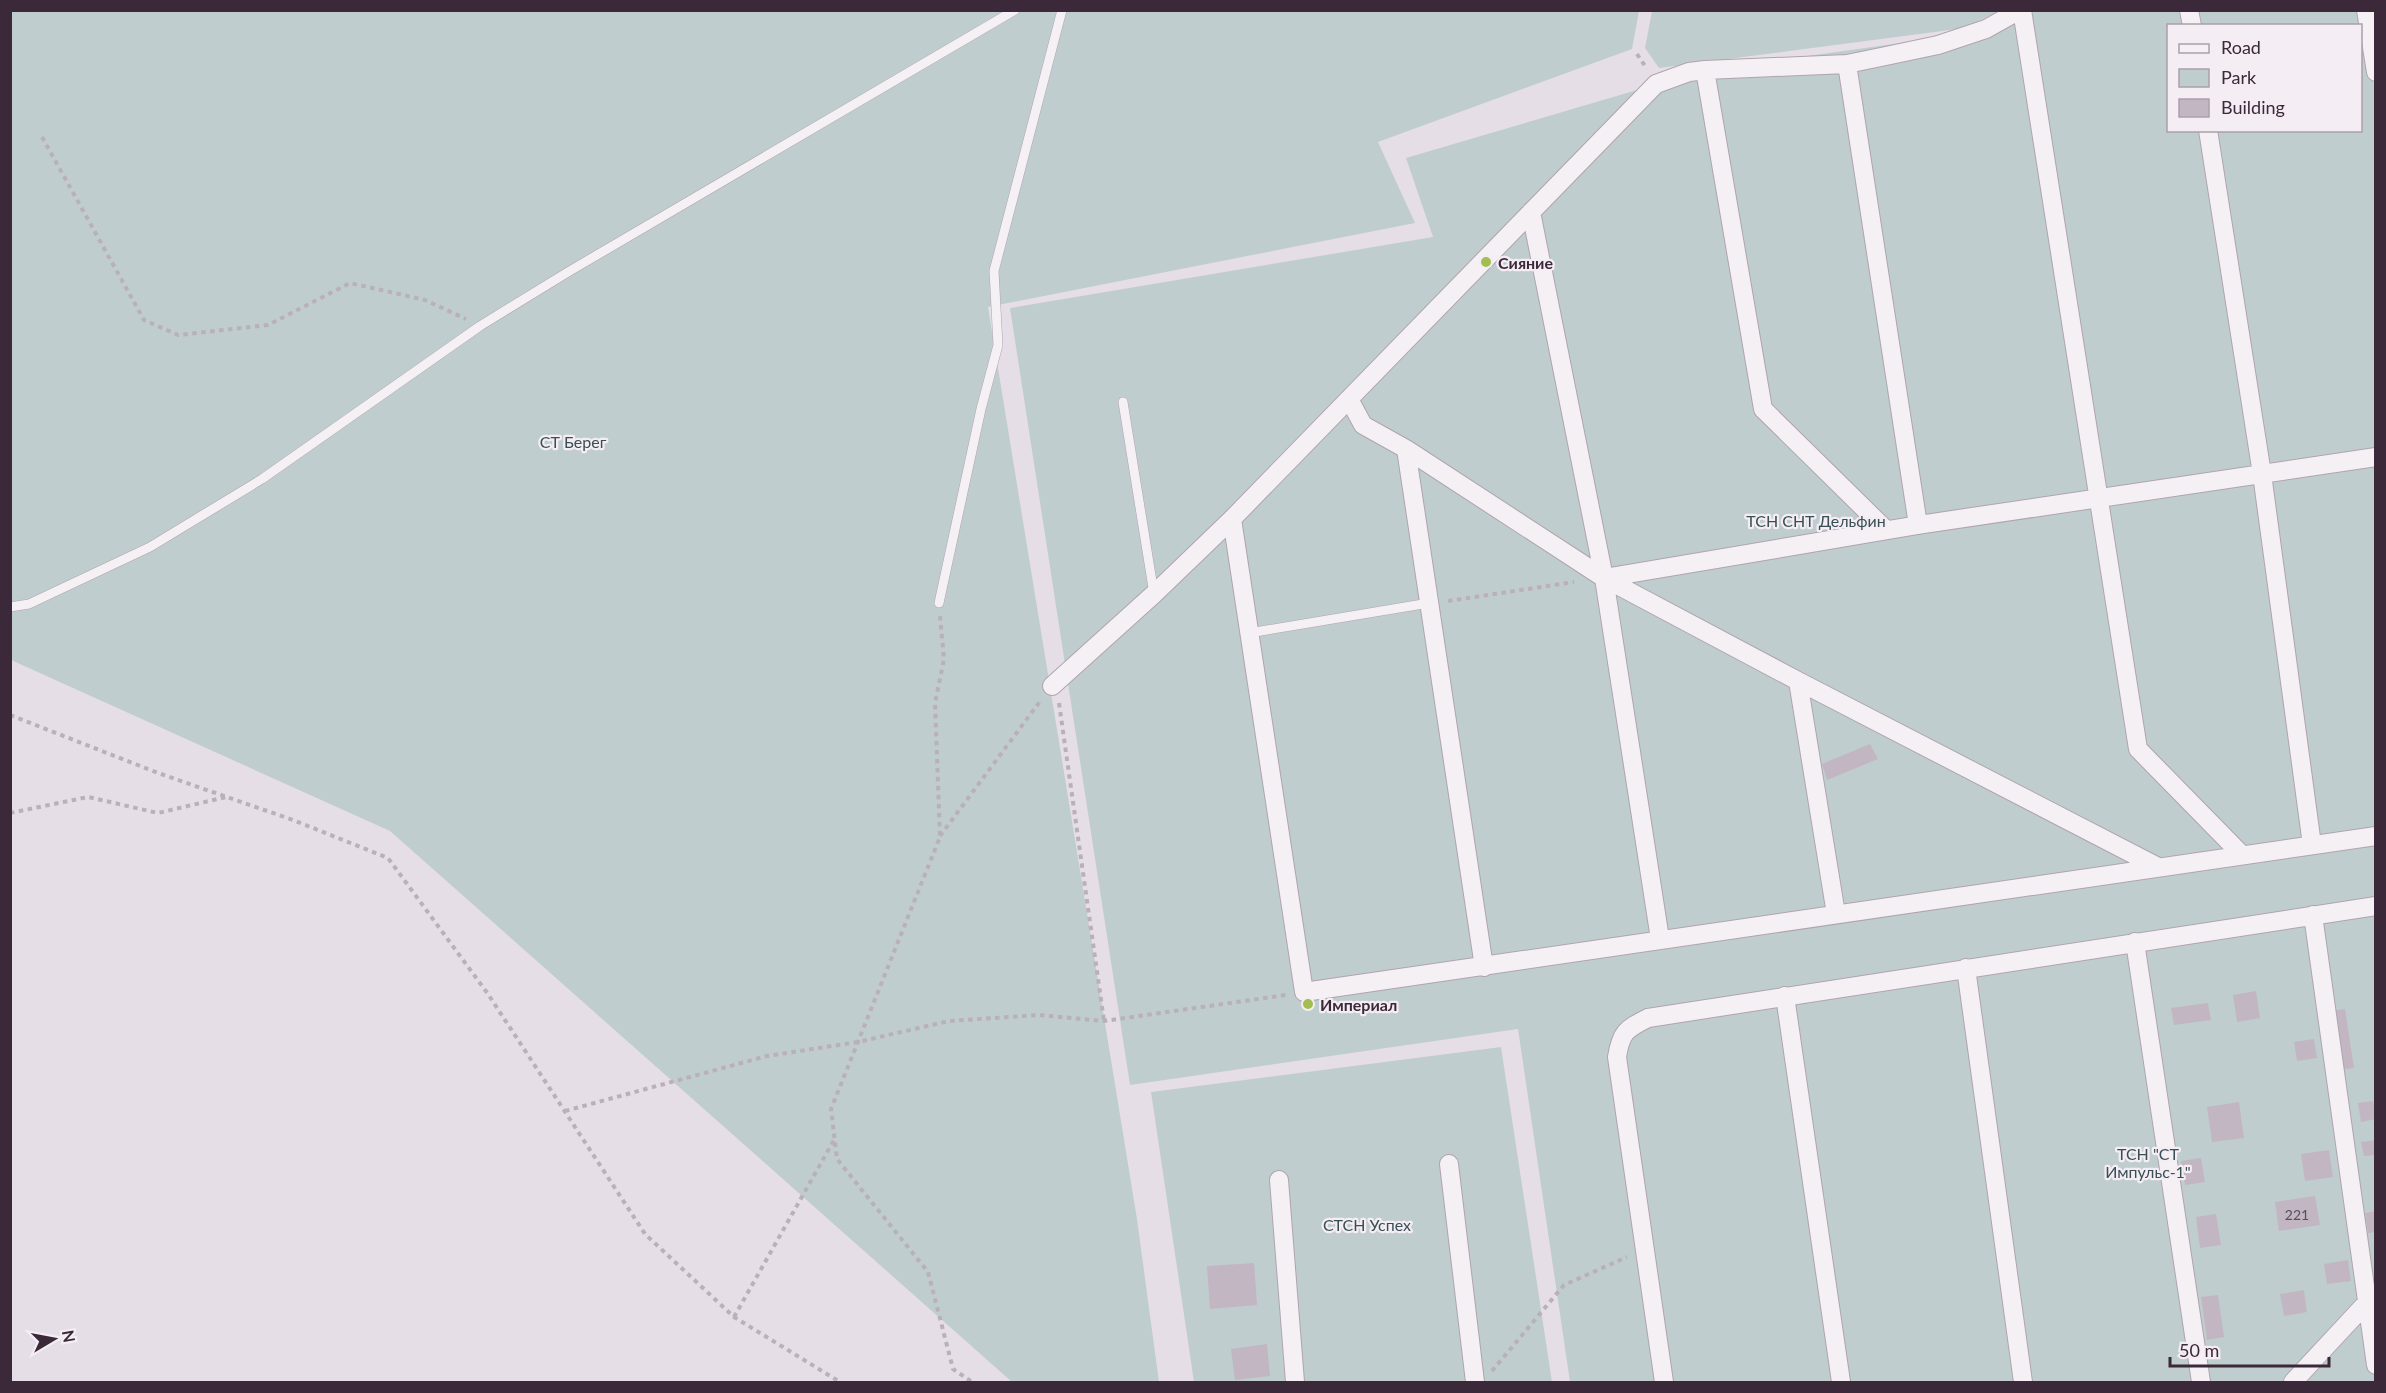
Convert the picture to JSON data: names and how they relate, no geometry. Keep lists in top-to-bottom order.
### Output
{
  "parks": [
    "СТ Берег",
    "ТСН СНТ Дельфин",
    "ТСН \"СТ Импульс-1\"",
    "СТСН Успех"
  ],
  "places": ["Сияние", "Империал"],
  "house_numbers": ["221"],
  "legend": ["Road", "Park", "Building"],
  "scale_bar": "50 m",
  "north": "right"
}
